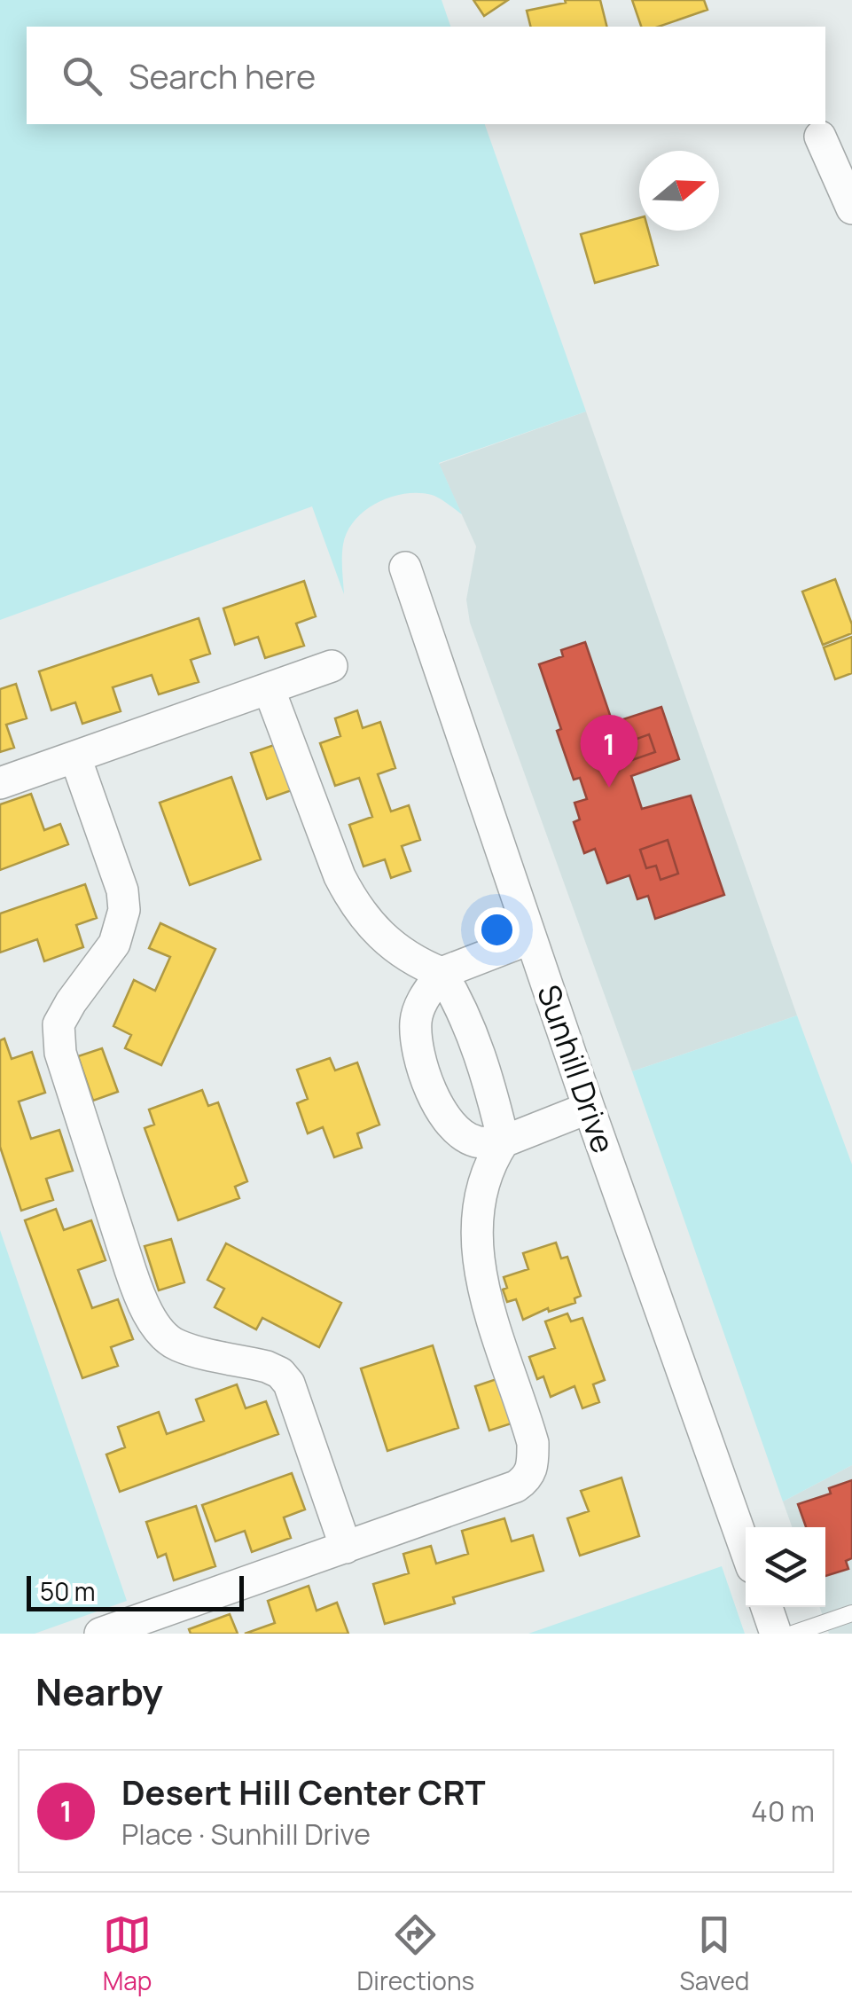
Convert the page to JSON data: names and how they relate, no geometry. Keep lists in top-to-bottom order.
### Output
{
  "streets": {
    "street": ["Sunhill Drive"]
  },
  "scale_bar": "50 m",
  "north": "right",
  "page": {
    "search": "Search here",
    "pins": "1",
    "scale": "50 m",
    "heading": "Nearby",
    "list": [
      {
        "mark": "1",
        "name": "Desert Hill Center CRT",
        "note": "Place · Sunhill Drive",
        "value": "40 m"
      }
    ],
    "nav": ["Map", "Directions", "Saved"]
  }
}
